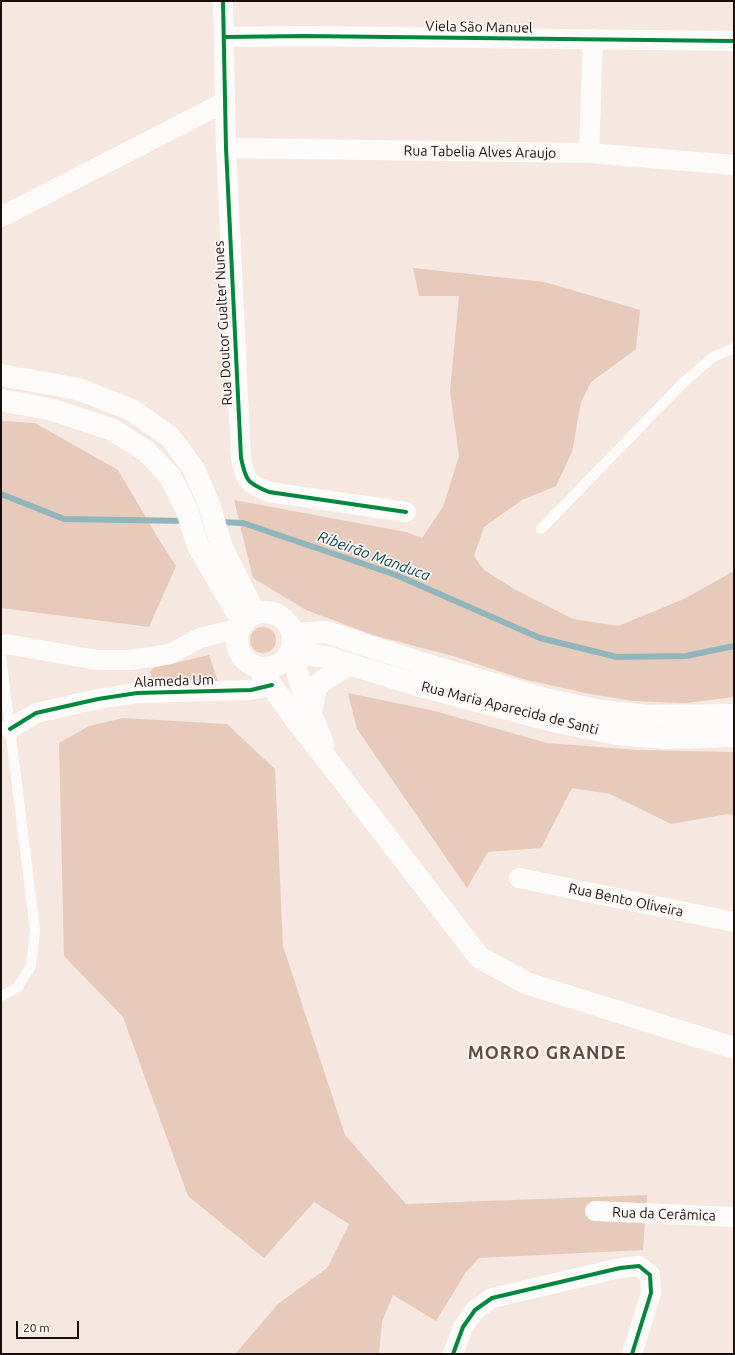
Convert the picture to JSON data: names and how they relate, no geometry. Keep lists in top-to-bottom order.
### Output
{
  "streets": {
    "main road": ["Rua Maria Aparecida de Santi"],
    "street": [
      "Viela São Manuel",
      "Rua Tabelia Alves Araujo",
      "Rua Doutor Gualter Nunes",
      "Alameda Um",
      "Rua Bento Oliveira",
      "Rua da Cerâmica"
    ]
  },
  "crossings": [
    ["Viela São Manuel", "Rua Doutor Gualter Nunes"],
    ["Rua Tabelia Alves Araujo", "Rua Doutor Gualter Nunes"],
    ["Alameda Um", "Rua Maria Aparecida de Santi"]
  ],
  "districts": ["MORRO GRANDE"],
  "water": ["Ribeirão Manduca"],
  "scale_bar": "20 m"
}
